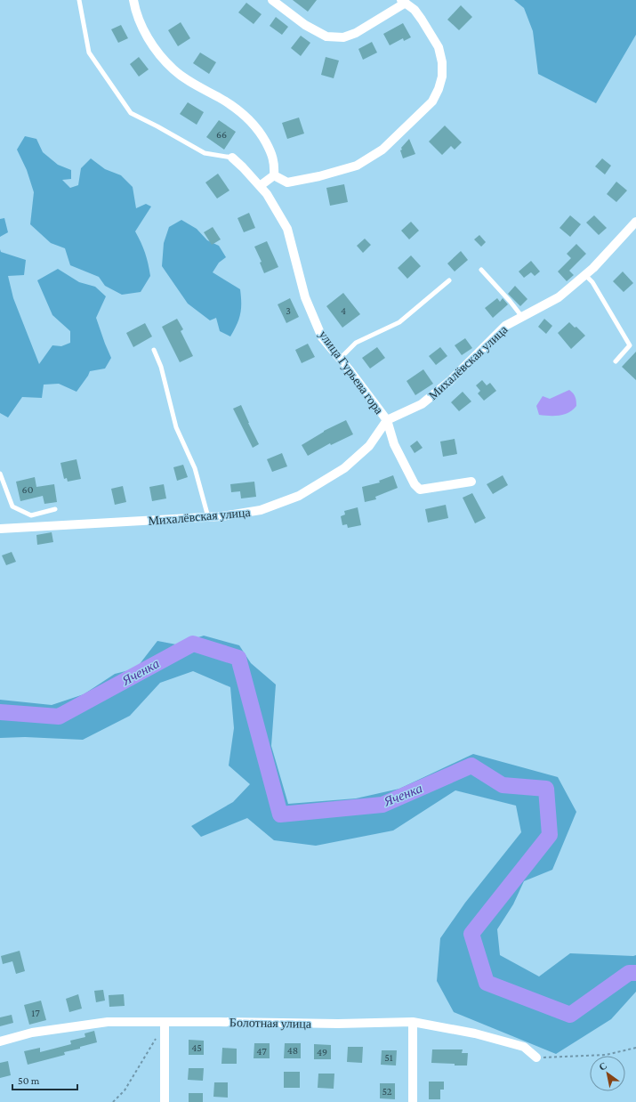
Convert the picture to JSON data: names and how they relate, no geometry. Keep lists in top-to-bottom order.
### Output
{
  "streets": {
    "street": ["Михалёвская улица", "улица Гурьева гора", "Болотная улица"]
  },
  "crossings": [
    ["Михалёвская улица", "улица Гурьева гора"]
  ],
  "water": ["Яченка"],
  "house_numbers": [
    "66",
    "3",
    "4",
    "60",
    "17",
    "45",
    "48",
    "47",
    "49",
    "51",
    "52"
  ],
  "scale_bar": "50 m",
  "north": "top left"
}
